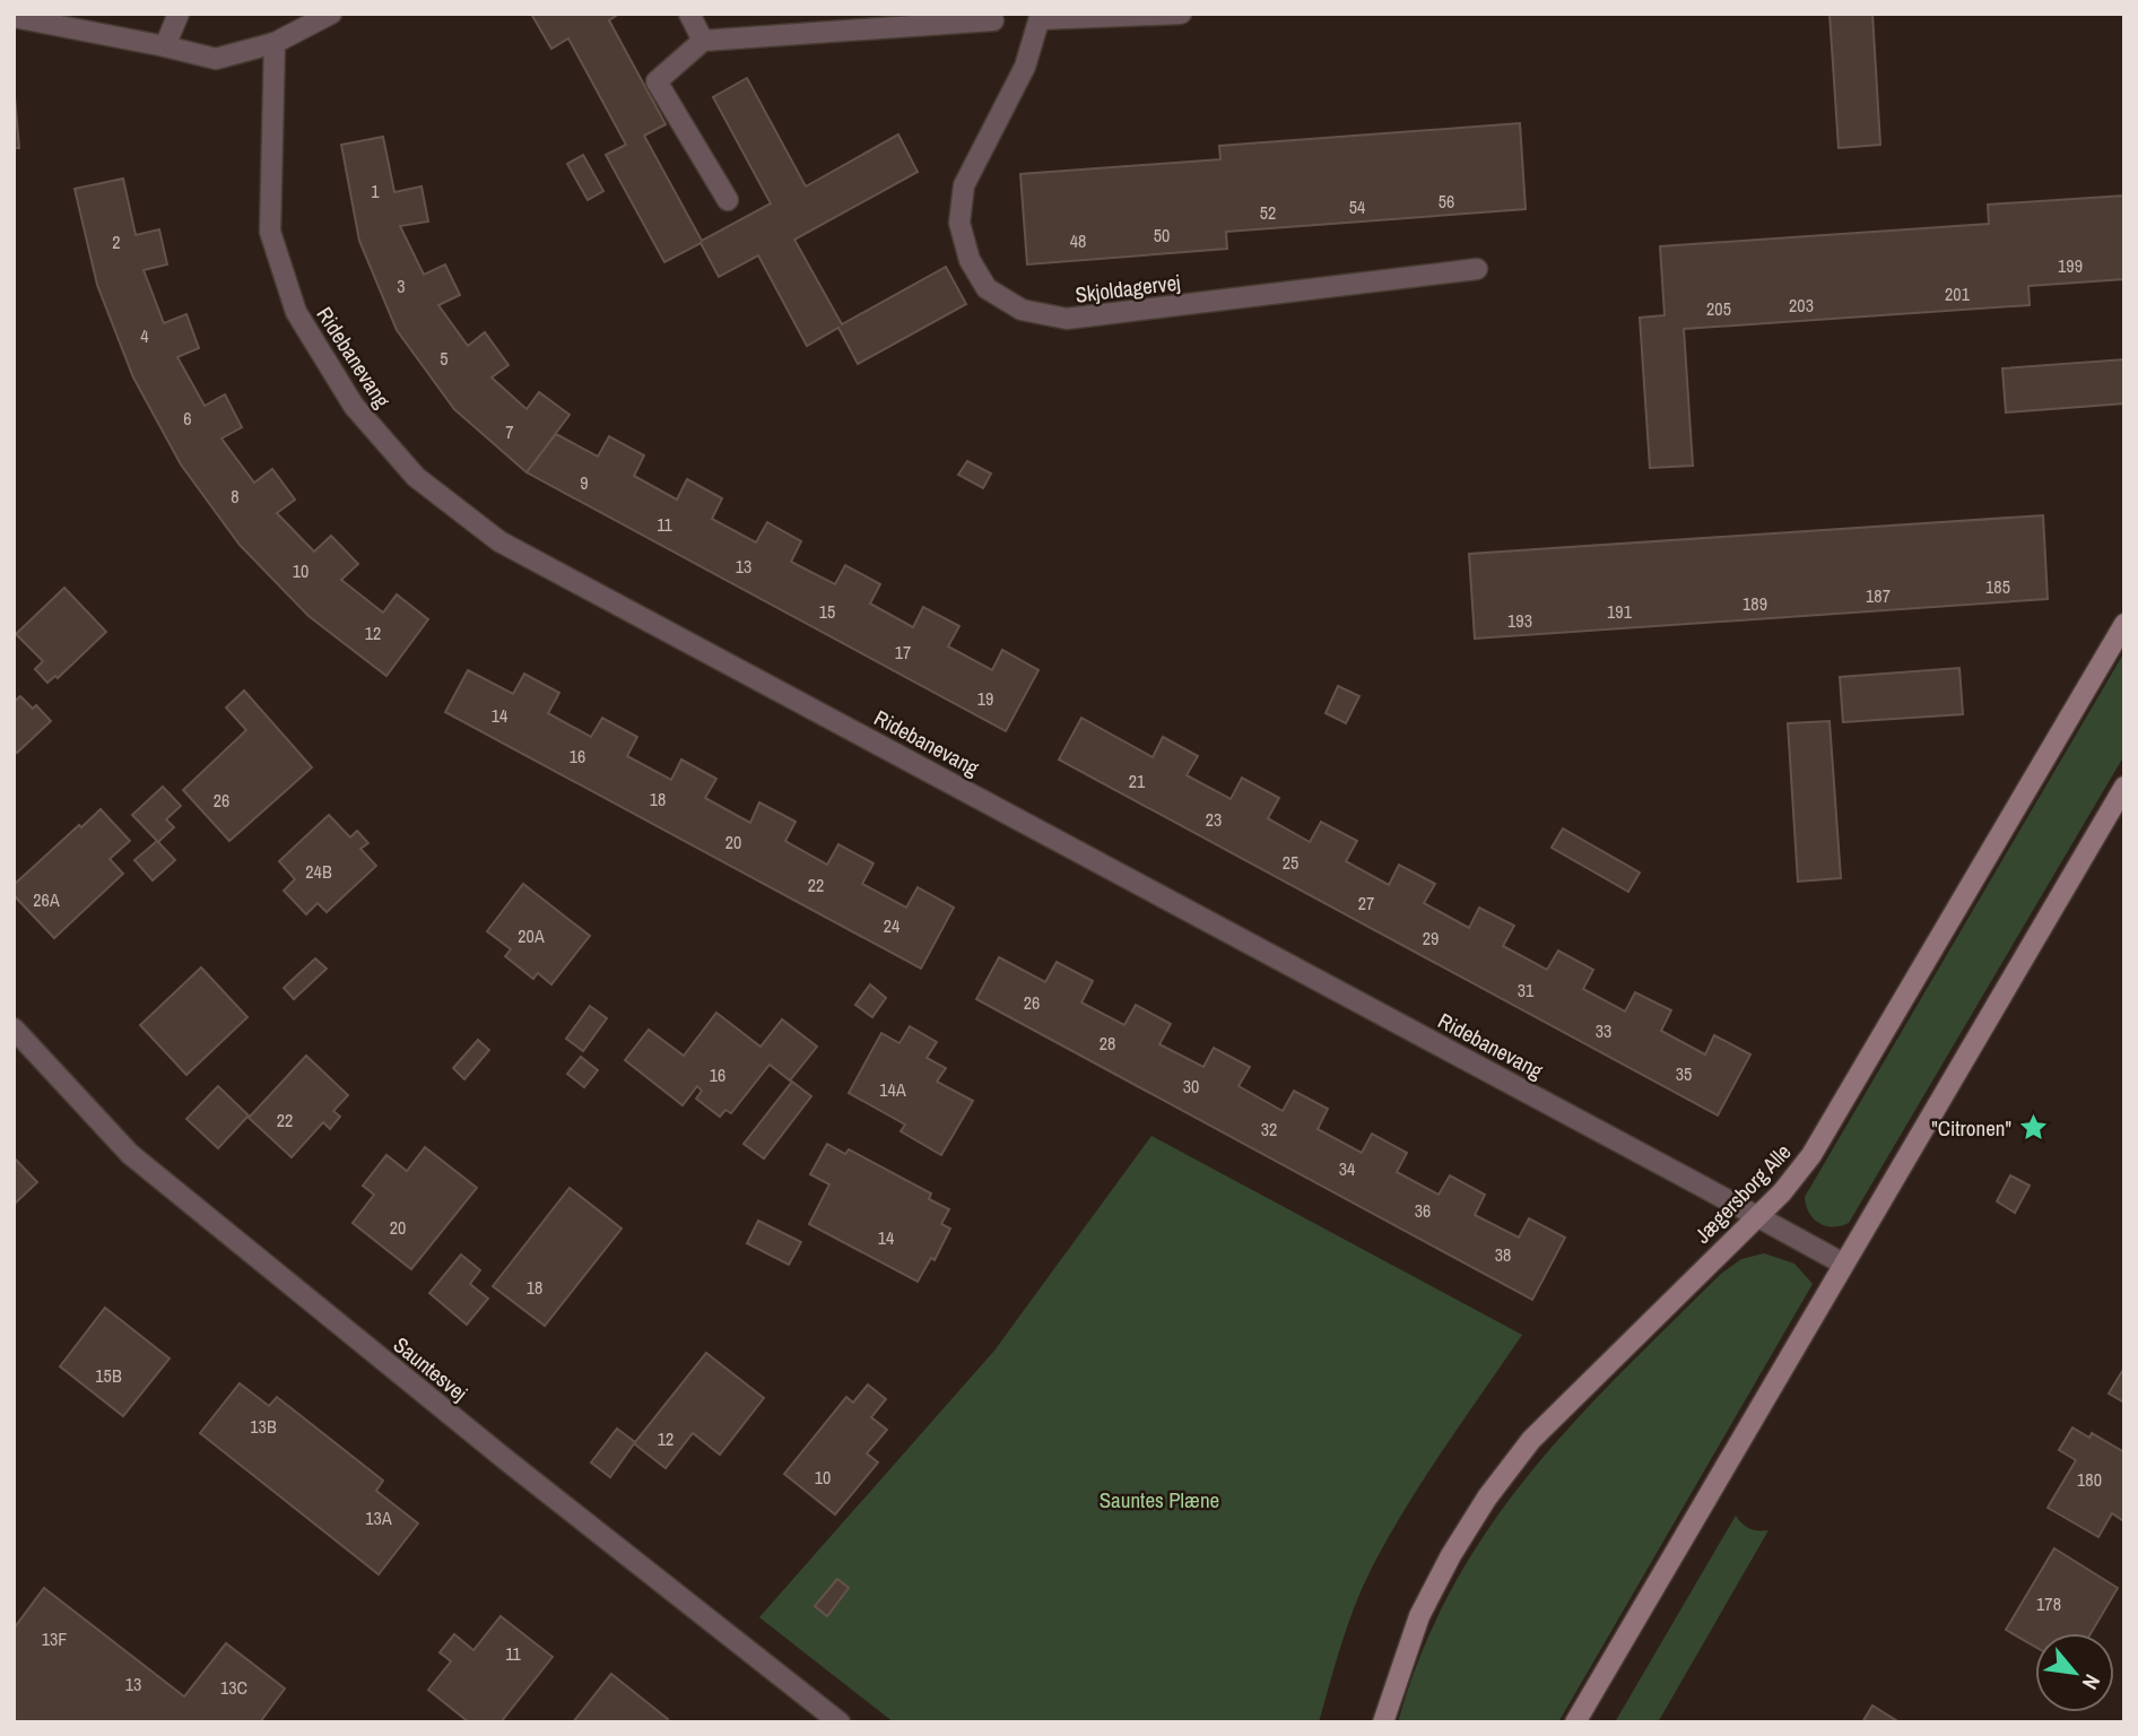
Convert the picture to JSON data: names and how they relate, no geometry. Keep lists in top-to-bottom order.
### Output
{
  "streets": {
    "street": [
      "Skjoldagervej",
      "Ridebanevang",
      "Jægersborg Alle",
      "Sauntesvej"
    ]
  },
  "crossings": [
    ["Ridebanevang", "Jægersborg Alle"]
  ],
  "parks": ["Sauntes Plæne"],
  "places": {
    "place": ["\"Citronen\""]
  },
  "house_numbers": [
    "1",
    "56",
    "54",
    "52",
    "50",
    "48",
    "2",
    "199",
    "3",
    "201",
    "203",
    "205",
    "4",
    "5",
    "6",
    "7",
    "9",
    "8",
    "11",
    "13",
    "10",
    "185",
    "187",
    "189",
    "15",
    "191",
    "193",
    "12",
    "17",
    "19",
    "14",
    "16",
    "21",
    "18",
    "26",
    "23",
    "20",
    "25",
    "24B",
    "22",
    "26A",
    "27",
    "24",
    "20A",
    "29",
    "31",
    "26",
    "33",
    "28",
    "35",
    "16",
    "30",
    "14A",
    "22",
    "32",
    "34",
    "36",
    "20",
    "14",
    "38",
    "18",
    "15B",
    "13B",
    "12",
    "10",
    "180",
    "13A",
    "178",
    "13F",
    "11",
    "13",
    "13C"
  ],
  "north": "bottom right"
}
